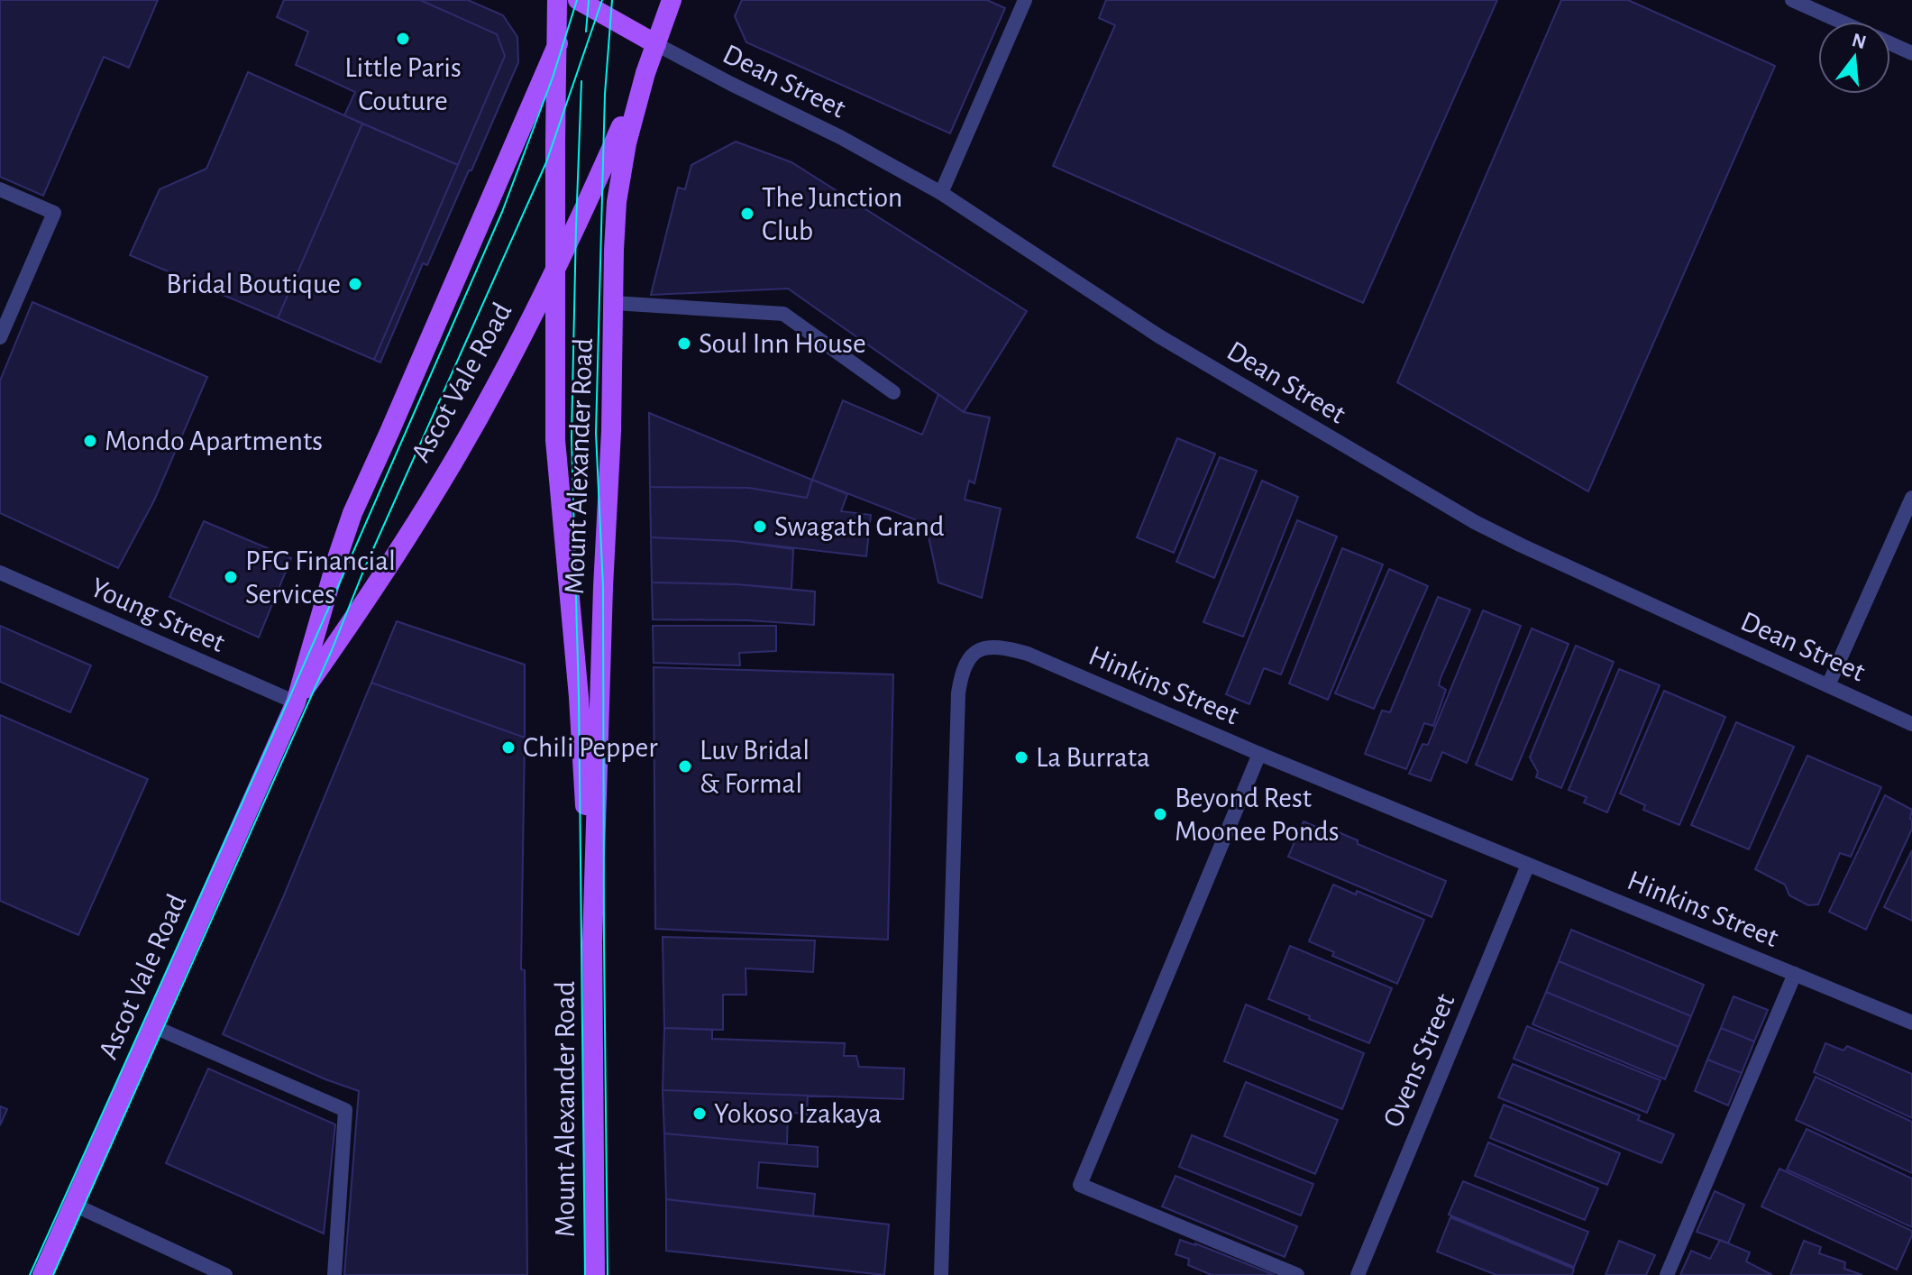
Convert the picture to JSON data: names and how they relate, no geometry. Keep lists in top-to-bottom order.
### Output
{
  "streets": {
    "main road": ["Ascot Vale Road", "Mount Alexander Road"],
    "street": [
      "Dean Street",
      "Young Street",
      "Hinkins Street",
      "Ovens Street"
    ]
  },
  "crossings": [
    ["Dean Street", "Mount Alexander Road"],
    ["Ascot Vale Road", "Mount Alexander Road"],
    ["Ascot Vale Road", "Young Street"],
    ["Hinkins Street", "Ovens Street"]
  ],
  "places": [
    "Little Paris Couture",
    "The Junction Club",
    "Bridal Boutique",
    "Soul Inn House",
    "Mondo Apartments",
    "Swagath Grand",
    "PFG Financial Services",
    "Chili Pepper",
    "La Burrata",
    "Luv Bridal & Formal",
    "Beyond Rest Moonee Ponds",
    "Yokoso Izakaya"
  ],
  "north": "top"
}
